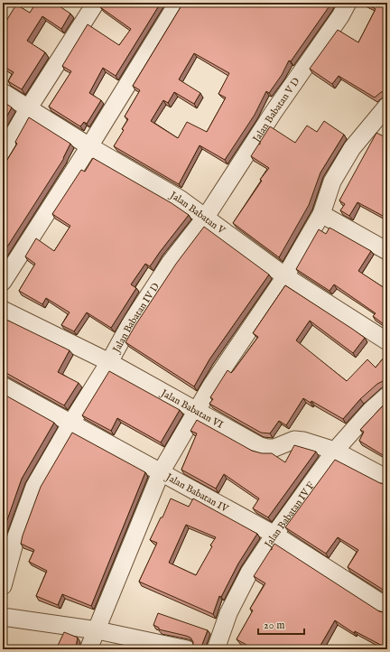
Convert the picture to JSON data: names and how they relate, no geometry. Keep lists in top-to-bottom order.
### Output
{
  "streets": {
    "street": [
      "Jalan Babatan V D",
      "Jalan Babatan V",
      "Jalan Babatan IV D",
      "Jalan Babatan VI",
      "Jalan Babatan IV",
      "Jalan Babatan IV F"
    ]
  },
  "crossings": [
    ["Jalan Babatan V D", "Jalan Babatan V"],
    ["Jalan Babatan V D", "Jalan Babatan IV D"],
    ["Jalan Babatan V", "Jalan Babatan IV D"],
    ["Jalan Babatan IV D", "Jalan Babatan VI"],
    ["Jalan Babatan IV D", "Jalan Babatan IV"],
    ["Jalan Babatan VI", "Jalan Babatan IV F"],
    ["Jalan Babatan IV", "Jalan Babatan IV F"]
  ],
  "scale_bar": "20 m"
}
